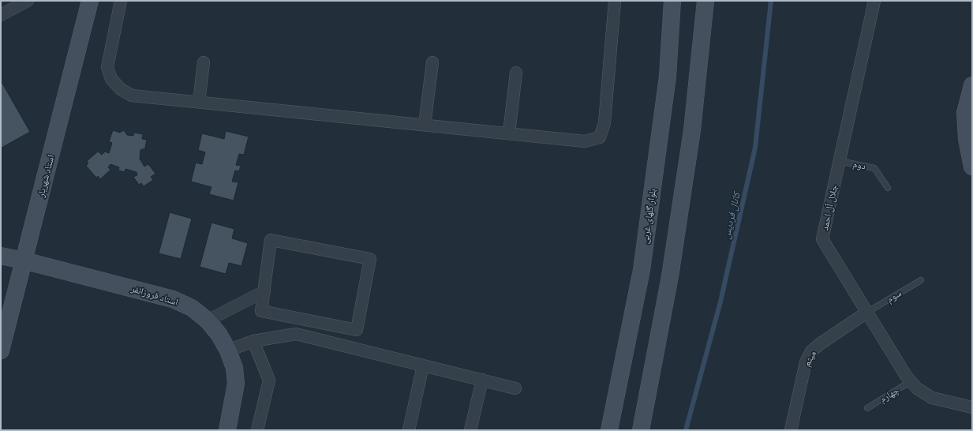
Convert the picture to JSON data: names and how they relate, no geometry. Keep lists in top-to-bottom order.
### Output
{
  "streets": {
    "main road": ["استاد شهریار", "بلوار گلهای غربی", "استاد فروزانفر"],
    "street": ["جلال آل احمد", "میثم"],
    "lane": ["دوم", "سوم", "چهارم"]
  },
  "crossings": [
    ["دوم", "جلال آل احمد"],
    ["استاد شهریار", "استاد فروزانفر"],
    ["جلال آل احمد", "سوم"],
    ["جلال آل احمد", "میثم"],
    ["جلال آل احمد", "چهارم"],
    ["سوم", "میثم"]
  ],
  "water": ["کانال فردیس"]
}
